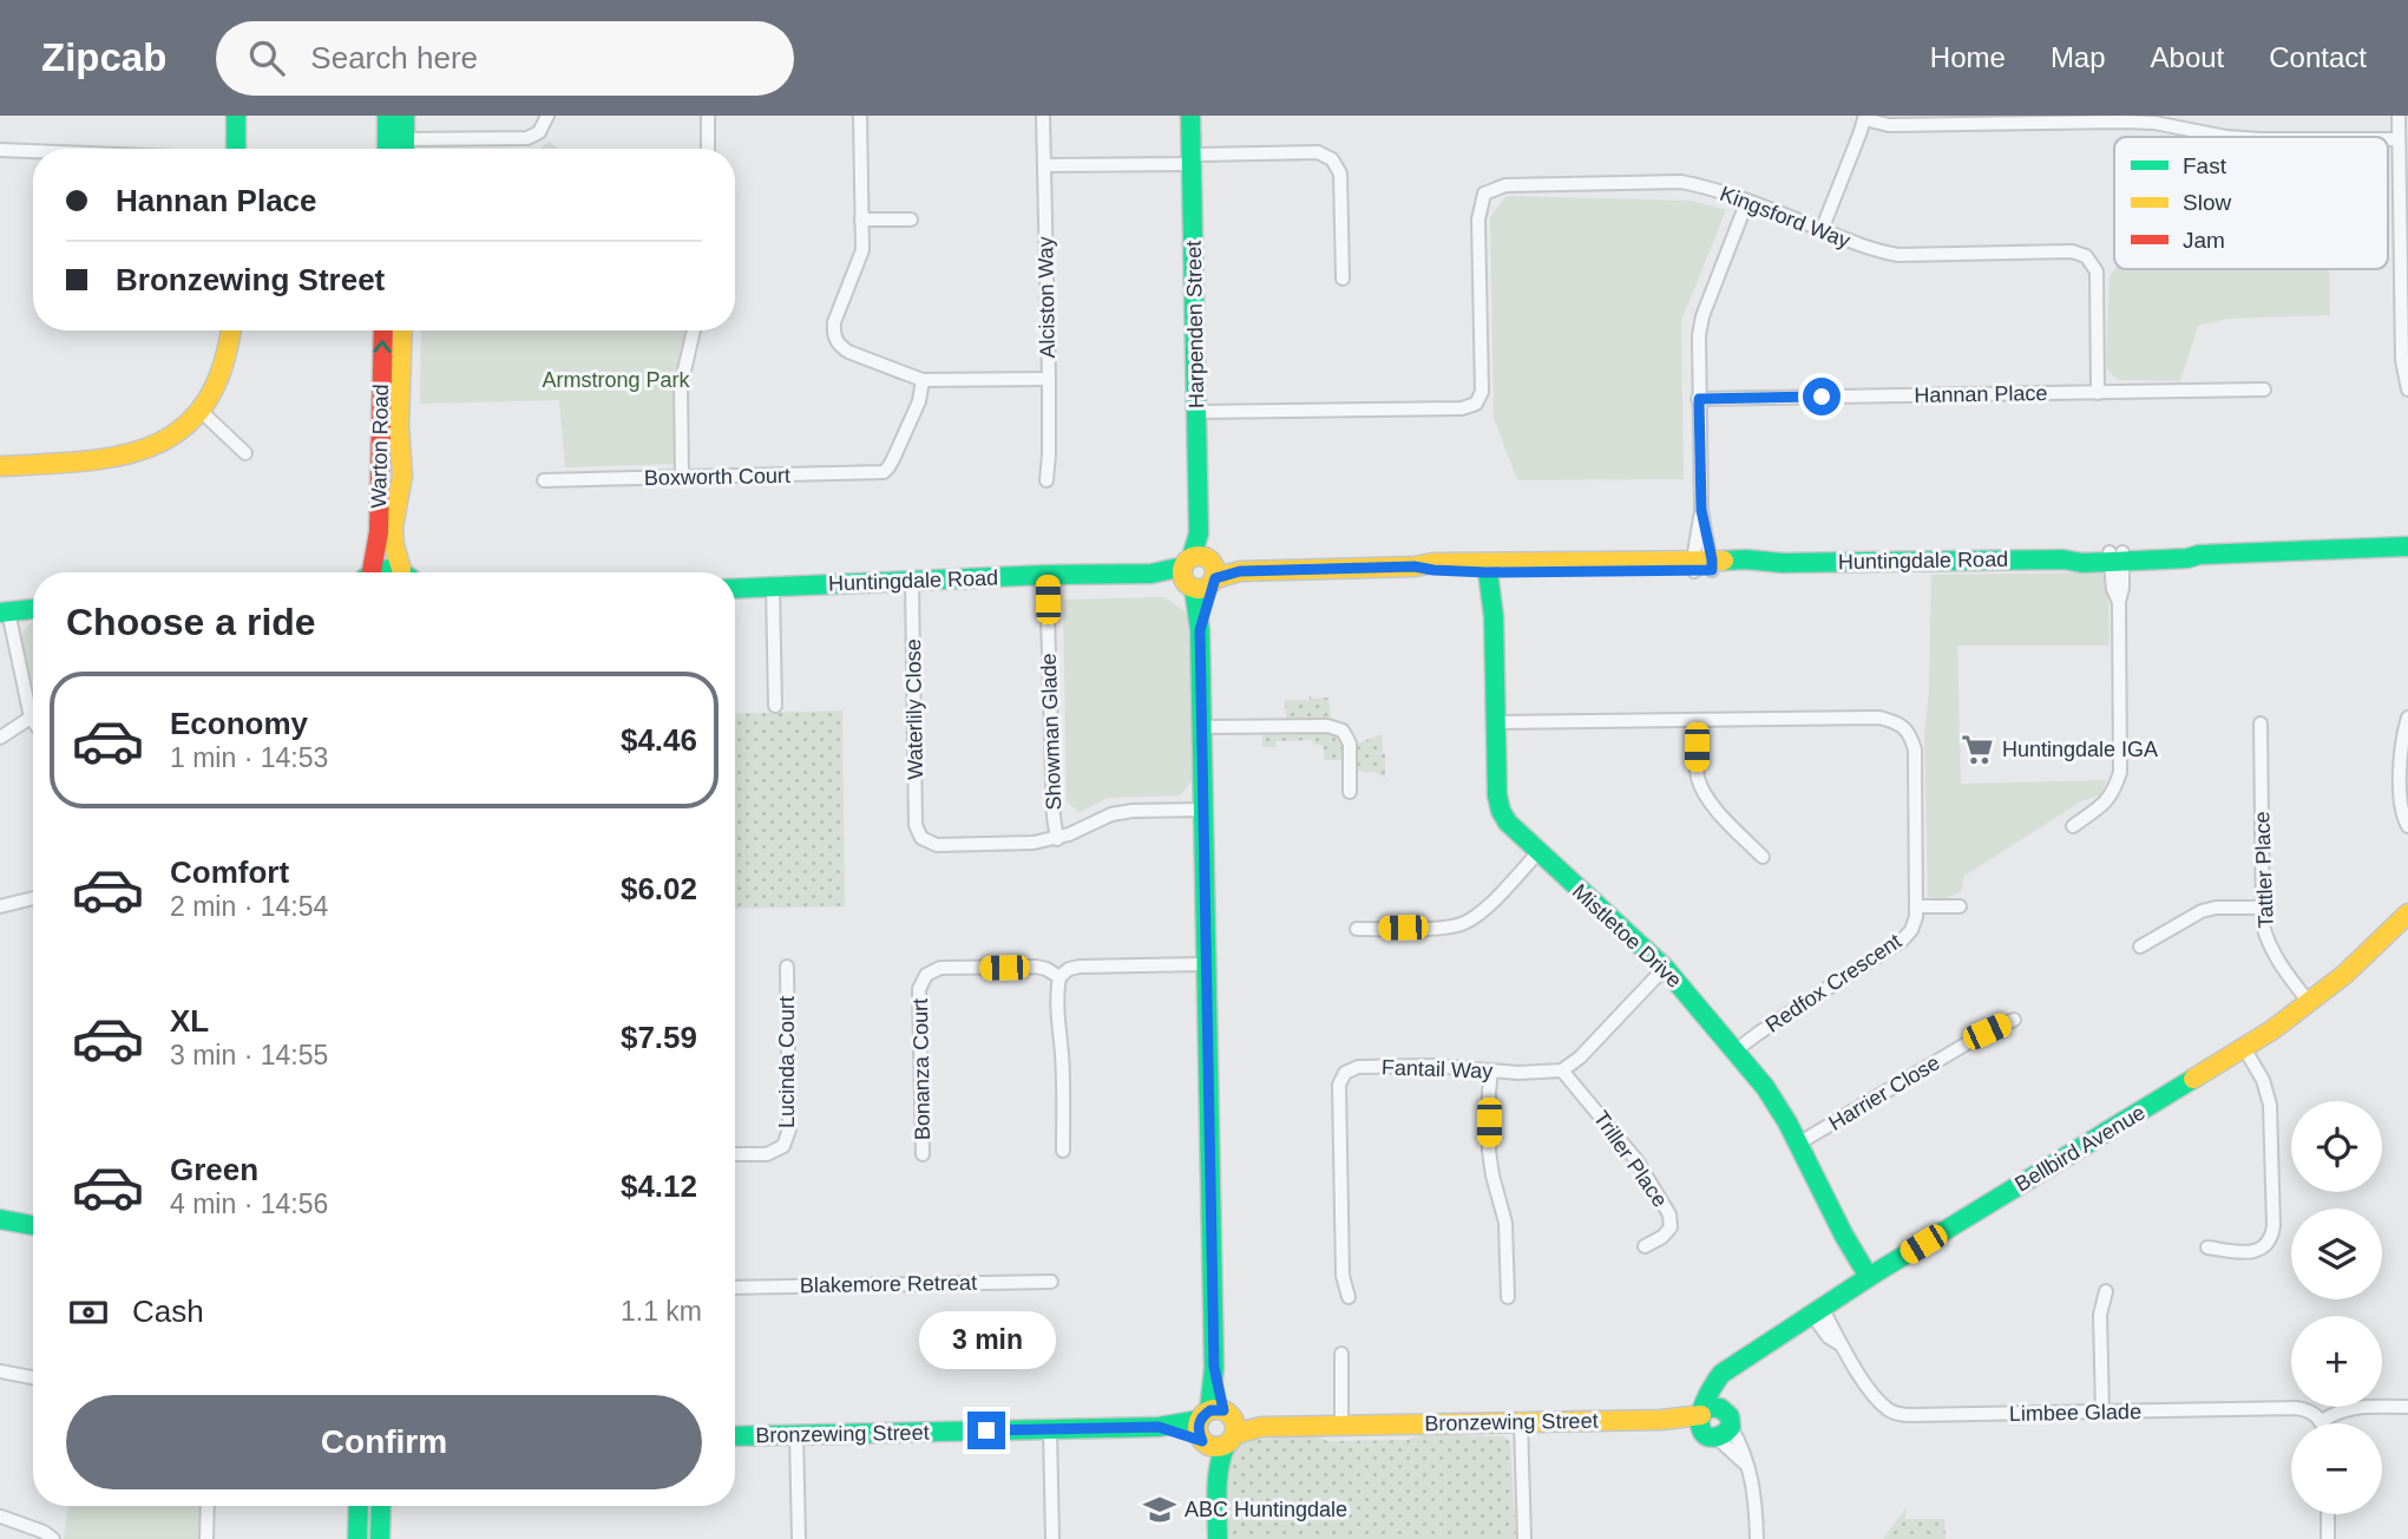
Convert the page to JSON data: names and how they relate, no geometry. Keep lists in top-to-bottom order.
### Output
{
  "streets": {
    "street": [
      "Kingsford Way",
      "Alciston Way",
      "Harpenden Street",
      "Hannan Place",
      "Warton Road",
      "Boxworth Court",
      "Huntingdale Road",
      "Waterlily Close",
      "Showman Glade",
      "Tattler Place",
      "Mistletoe Drive",
      "Redfox Crescent",
      "Lucinda Court",
      "Bonanza Court",
      "Fantail Way",
      "Harrier Close",
      "Bellbird Avenue",
      "Triller Place",
      "Blakemore Retreat",
      "Limbee Glade",
      "Bronzewing Street"
    ]
  },
  "crossings": [
    ["Kingsford Way", "Harpenden Street"],
    ["Harpenden Street", "Huntingdale Road"],
    ["Harpenden Street", "Bronzewing Street"],
    ["Huntingdale Road", "Waterlily Close"],
    ["Huntingdale Road", "Showman Glade"],
    ["Huntingdale Road", "Mistletoe Drive"],
    ["Tattler Place", "Bellbird Avenue"],
    ["Mistletoe Drive", "Redfox Crescent"],
    ["Mistletoe Drive", "Harrier Close"],
    ["Mistletoe Drive", "Bellbird Avenue"],
    ["Fantail Way", "Triller Place"],
    ["Bellbird Avenue", "Limbee Glade"],
    ["Bellbird Avenue", "Bronzewing Street"]
  ],
  "parks": ["Armstrong Park"],
  "places": {
    "supermarket": ["Huntingdale IGA"],
    "school or university": ["ABC Huntingdale"]
  },
  "legend": ["Fast", "Slow", "Jam"],
  "page": {
    "header": "Zipcab",
    "search": "Search here",
    "nav": [
      "Home",
      "Map",
      "About",
      "Contact"
    ],
    "banner": ["Hannan Place", "Bronzewing Street"],
    "heading": "Choose a ride",
    "list": [
      {
        "name": "Economy",
        "note": "1 min · 14:53",
        "value": "$4.46"
      },
      {
        "name": "Comfort",
        "note": "2 min · 14:54",
        "value": "$6.02"
      },
      {
        "name": "XL",
        "note": "3 min · 14:55",
        "value": "$7.59"
      },
      {
        "name": "Green",
        "note": "4 min · 14:56",
        "value": "$4.12"
      }
    ],
    "map_buttons": ["+", "−"],
    "pay": ["Cash", "1.1 km"],
    "bubble": "3 min",
    "buttons": "Confirm"
  }
}
